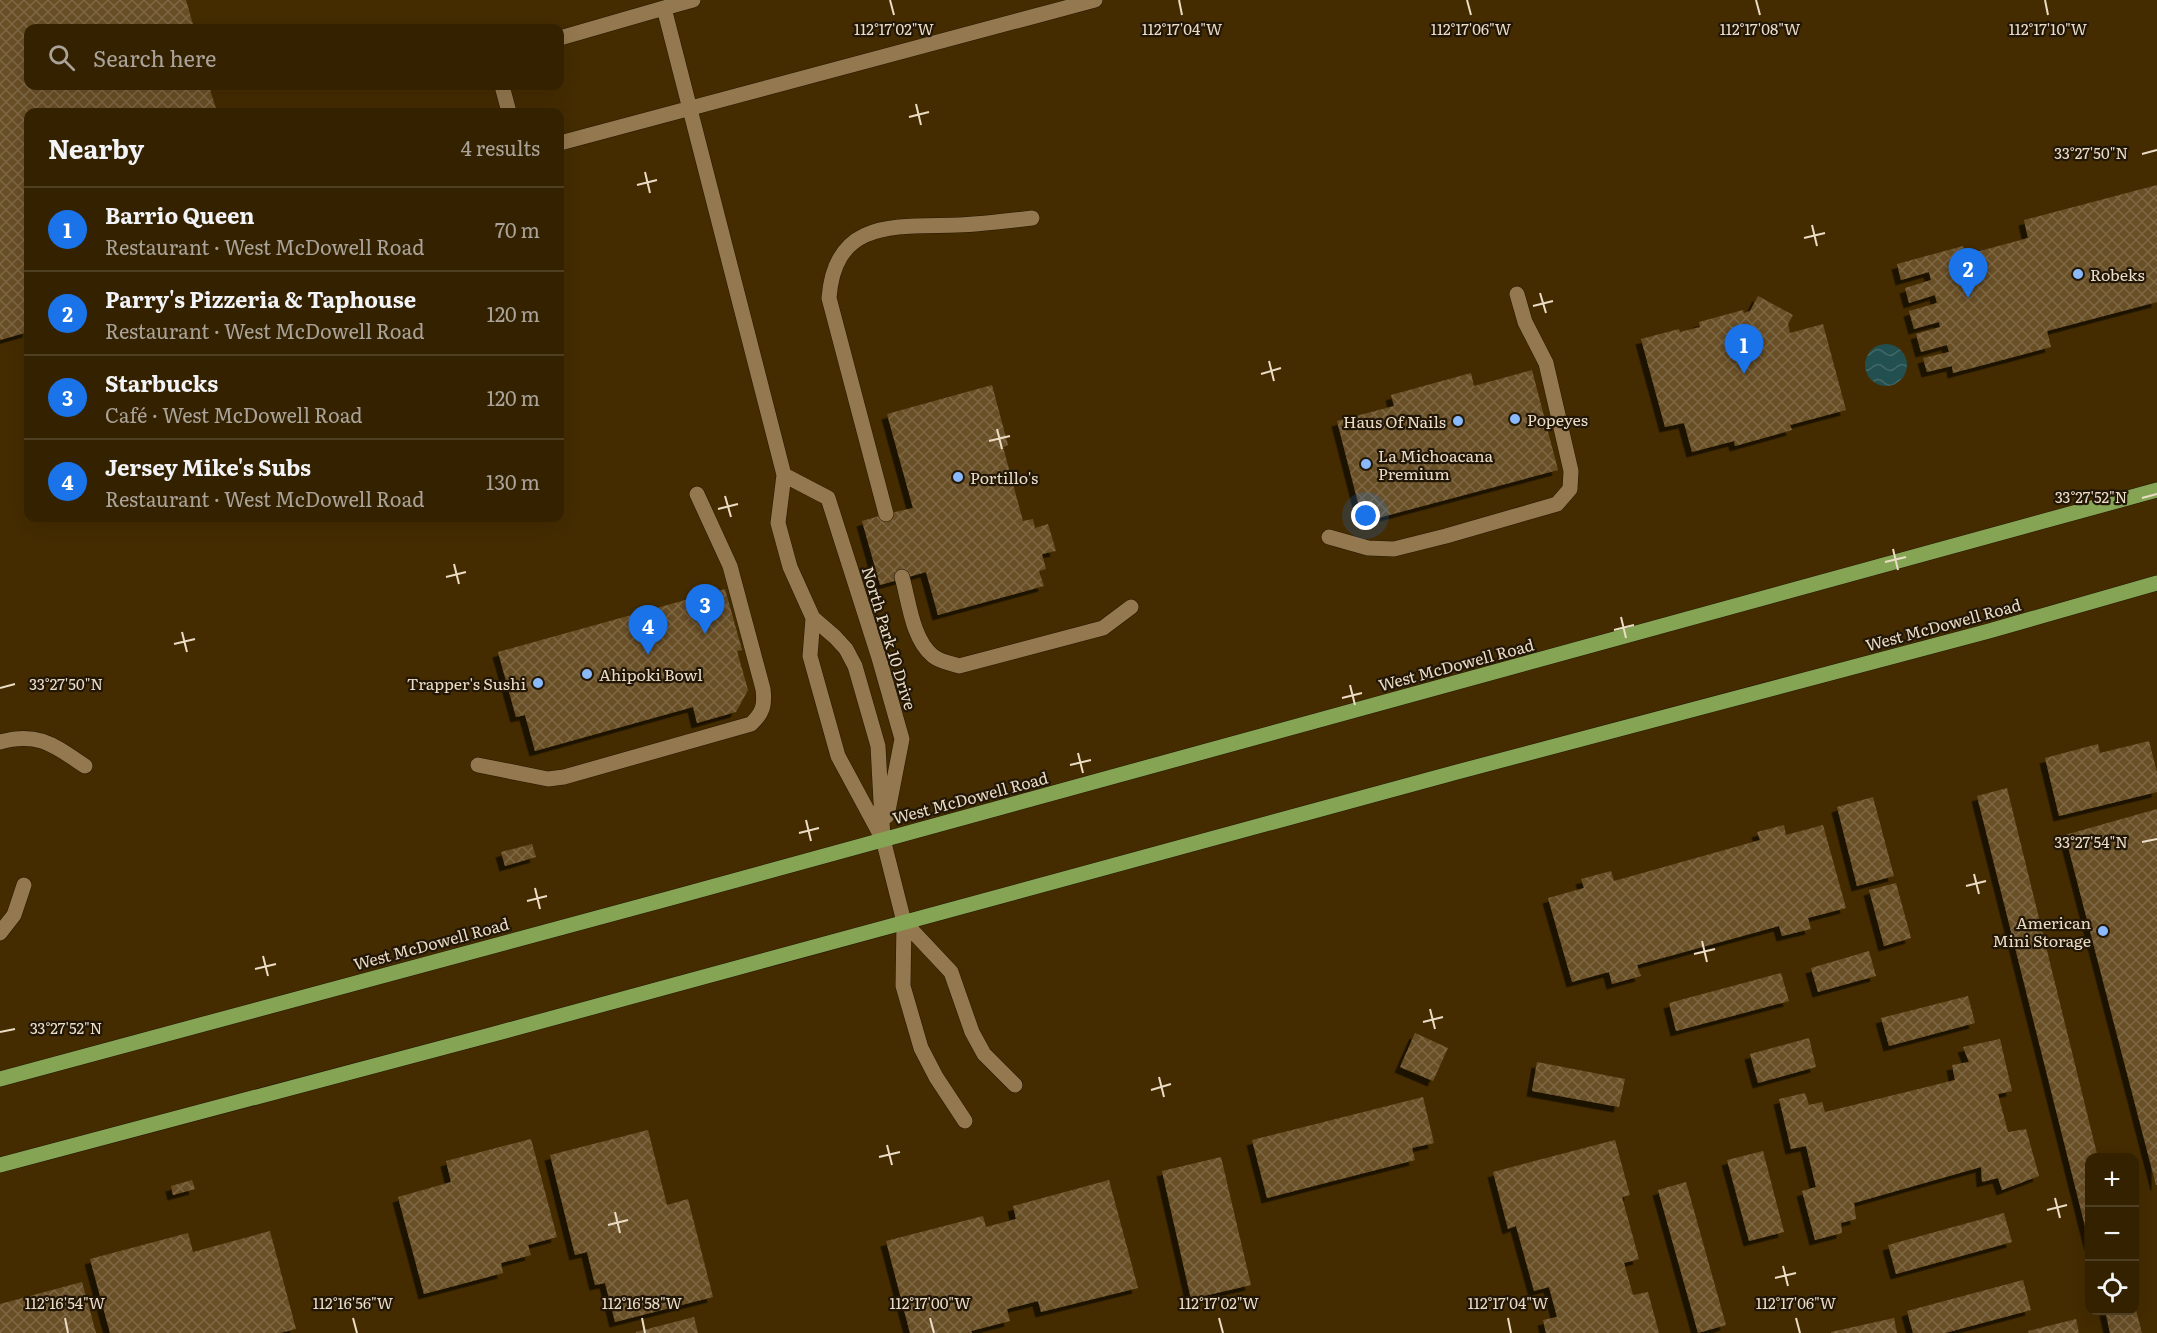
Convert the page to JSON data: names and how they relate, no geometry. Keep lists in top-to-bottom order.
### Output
{
  "streets": {
    "main road": ["West McDowell Road"],
    "lane": ["North Park 10 Drive"]
  },
  "crossings": [
    ["West McDowell Road", "North Park 10 Drive"]
  ],
  "places": [
    "Robeks",
    "Popeyes",
    "Haus Of Nails",
    "La Michoacana Premium",
    "Portillo's",
    "Ahipoki Bowl",
    "Trapper's Sushi",
    "American Mini Storage"
  ],
  "page": {
    "search": "Search here",
    "heading": ["Nearby", "4 results"],
    "list": [
      {
        "mark": "1",
        "name": "Barrio Queen",
        "note": "Restaurant · West McDowell Road",
        "value": "70 m"
      },
      {
        "mark": "2",
        "name": "Parry's Pizzeria & Taphouse",
        "note": "Restaurant · West McDowell Road",
        "value": "120 m"
      },
      {
        "mark": "3",
        "name": "Starbucks",
        "note": "Café · West McDowell Road",
        "value": "120 m"
      },
      {
        "mark": "4",
        "name": "Jersey Mike's Subs",
        "note": "Restaurant · West McDowell Road",
        "value": "130 m"
      }
    ],
    "pins": [
      "2",
      "1",
      "3",
      "4"
    ],
    "map_buttons": ["+", "−"]
  },
  "coordinates": [
    "112°17'08\"W",
    "112°17'02\"W",
    "112°17'04\"W",
    "112°17'06\"W",
    "112°17'10\"W",
    "33°27'50\"N",
    "33°27'52\"N",
    "33°27'54\"N",
    "112°16'54\"W",
    "112°16'56\"W",
    "112°16'58\"W",
    "112°17'00\"W"
  ]
}
